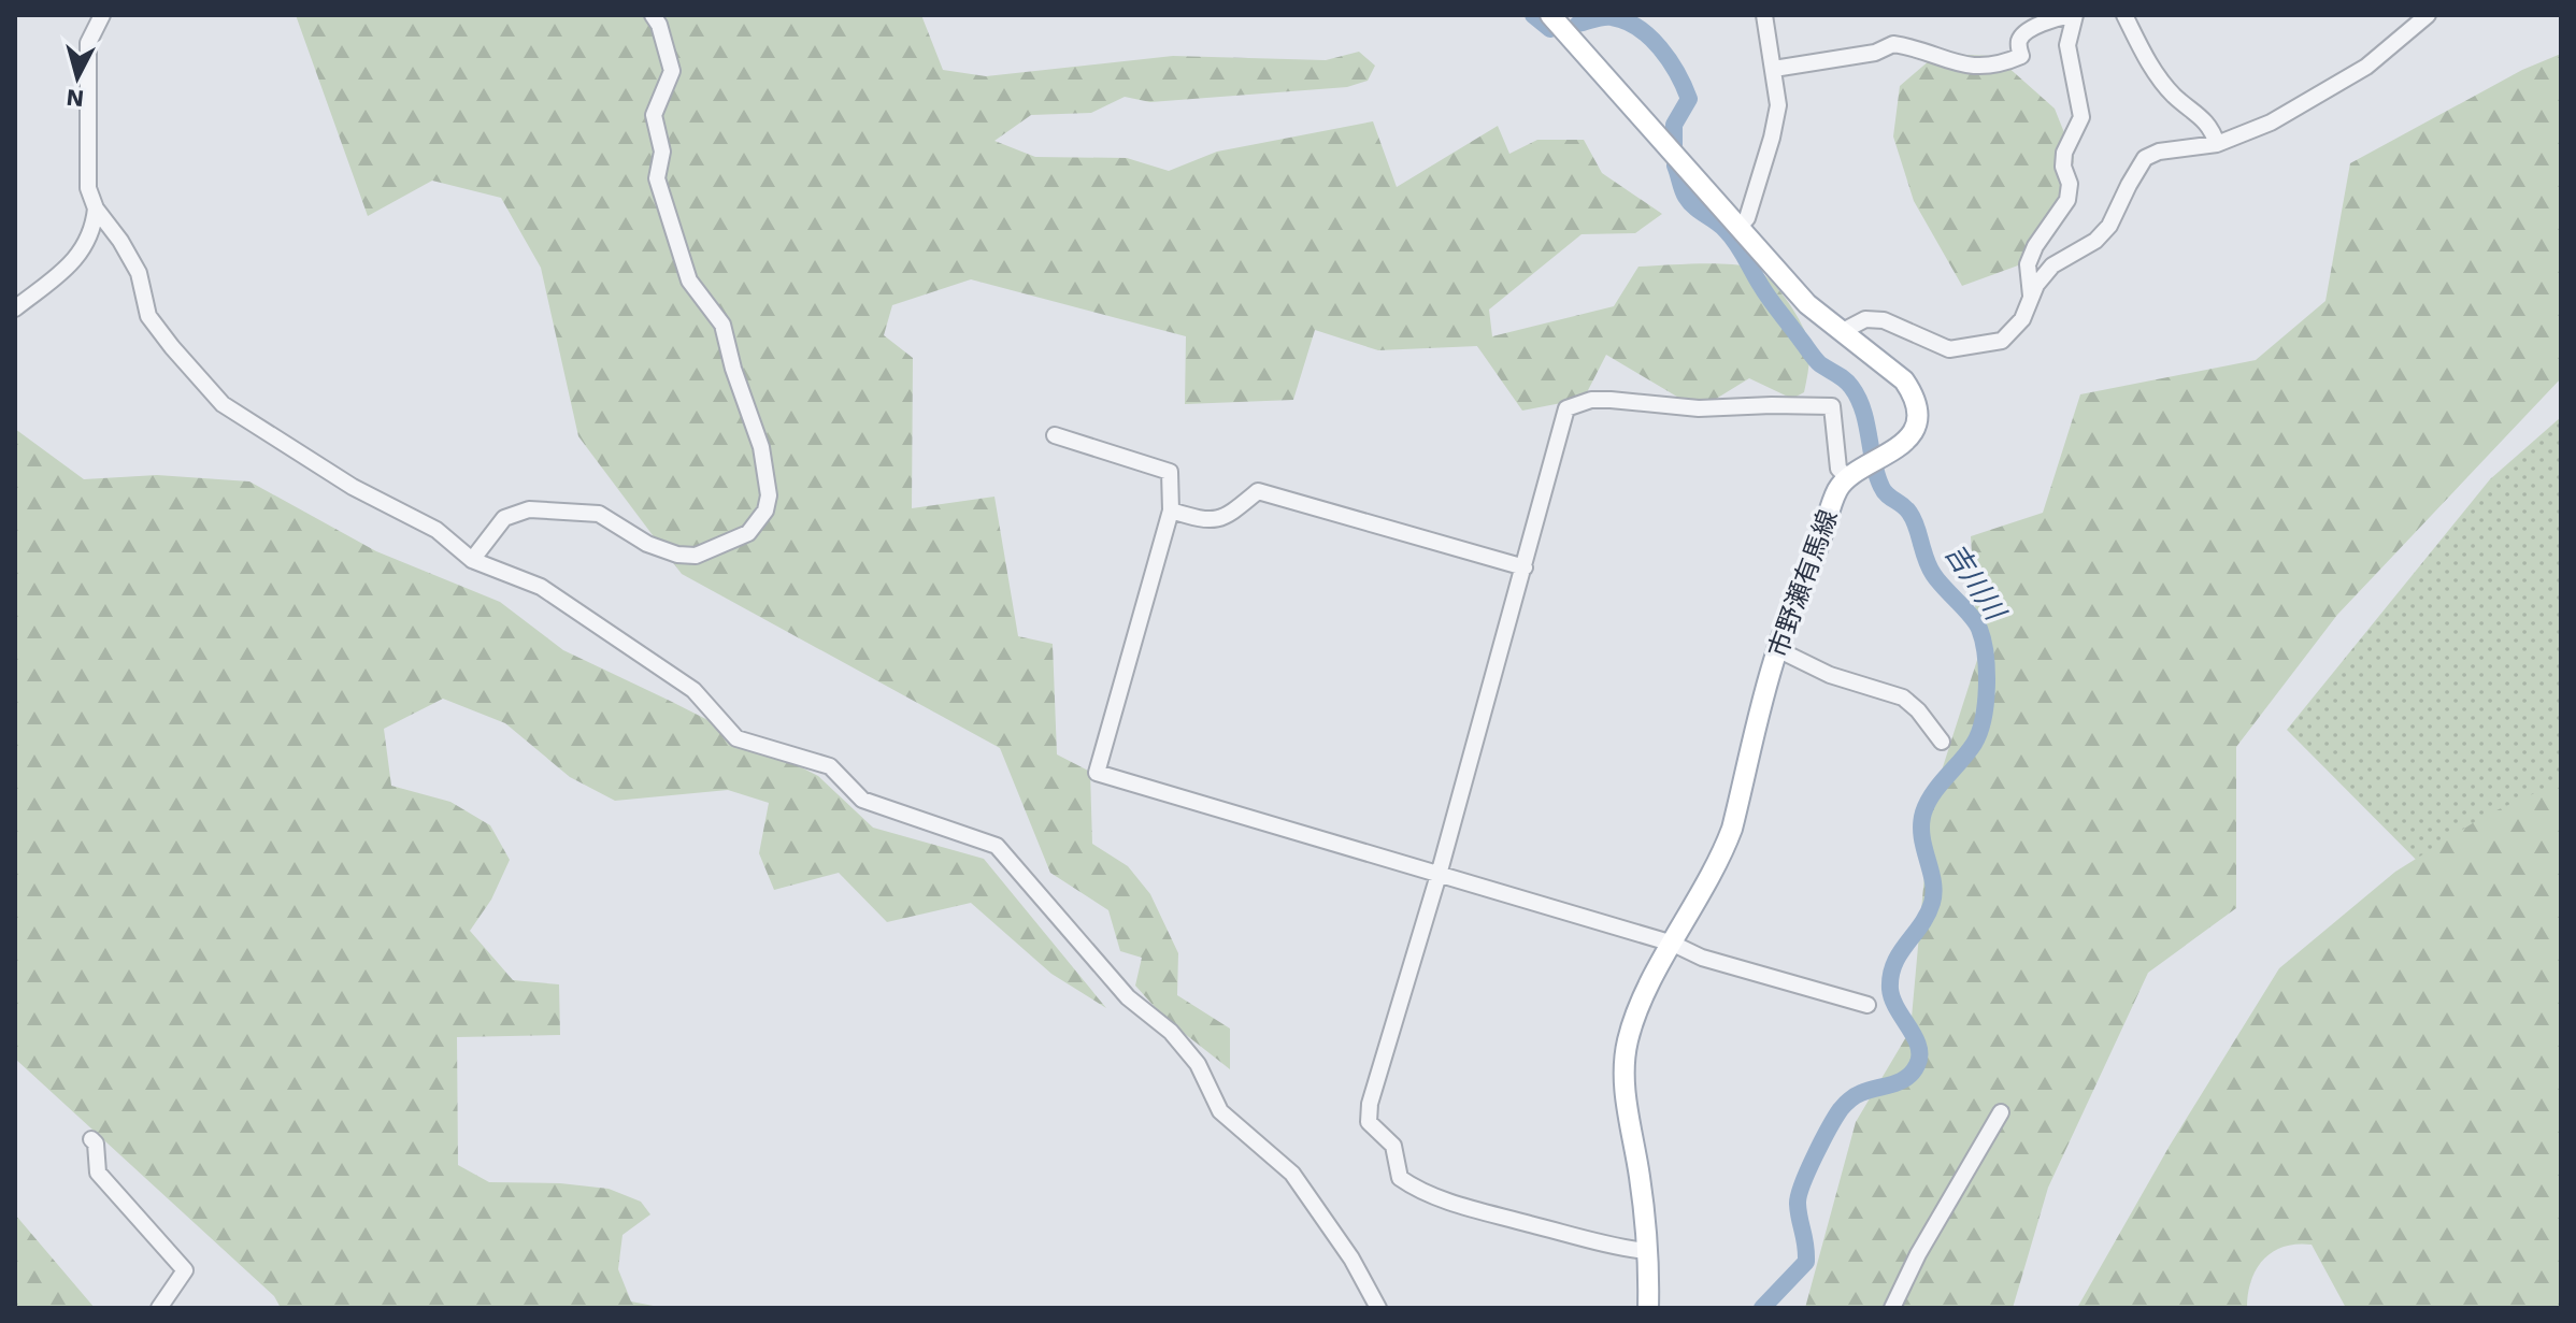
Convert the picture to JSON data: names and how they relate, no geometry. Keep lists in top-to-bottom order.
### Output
{
  "streets": {
    "main road": ["市野瀬有馬線"]
  },
  "water": ["吉川川"],
  "north": "bottom"
}
